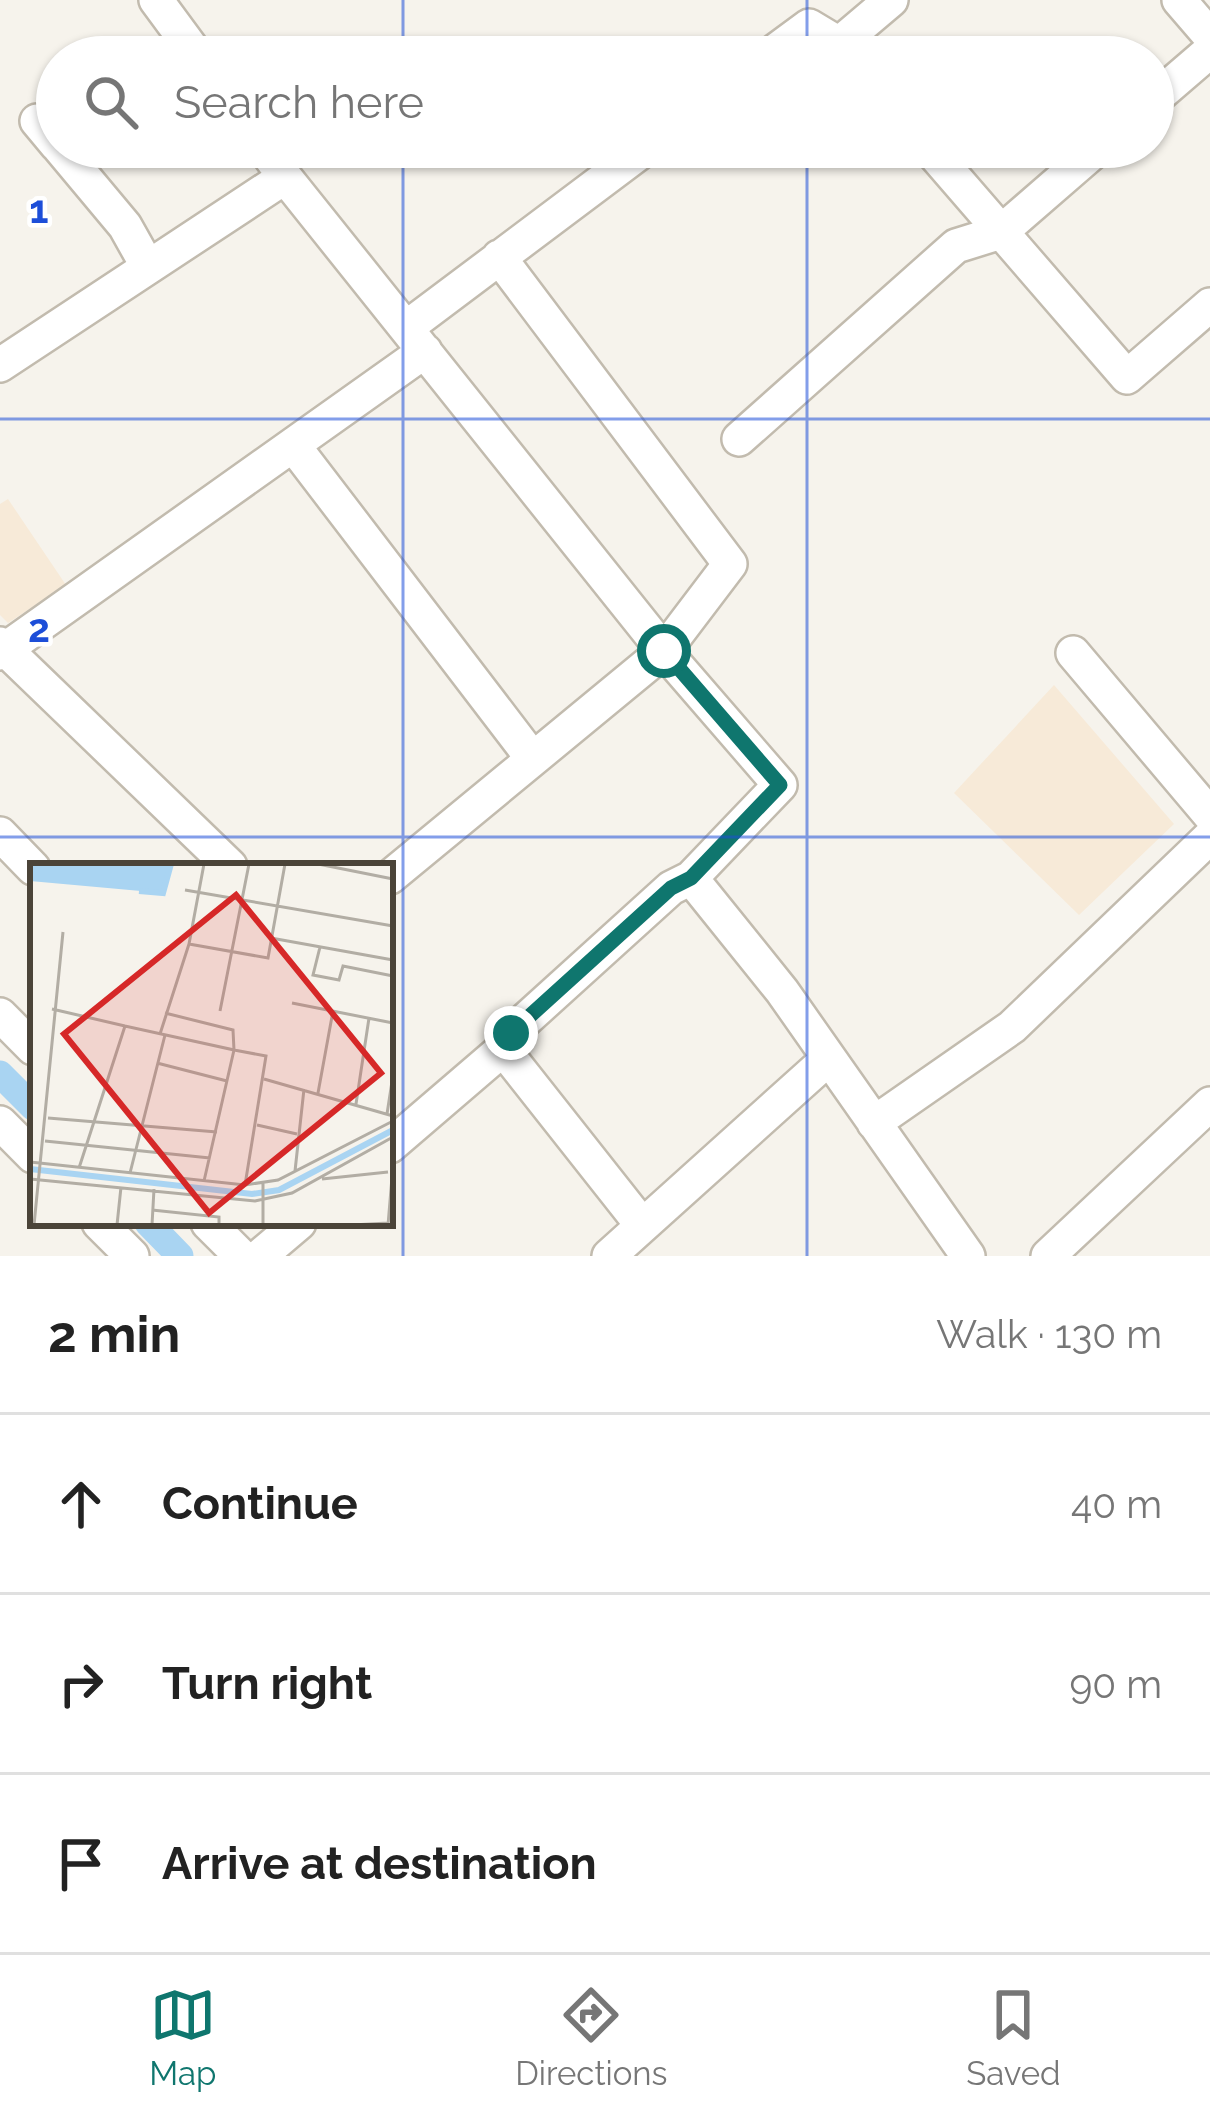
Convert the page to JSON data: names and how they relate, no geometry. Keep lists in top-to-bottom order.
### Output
{
  "page": {
    "search": "Search here",
    "heading": ["2 min", "Walk · 130 m"],
    "list": [
      ["Continue", "40 m"],
      ["Turn right", "90 m"],
      "Arrive at destination"
    ],
    "nav": ["Map", "Directions", "Saved"]
  },
  "grid": {
    "rows": ["1", "2"]
  }
}
